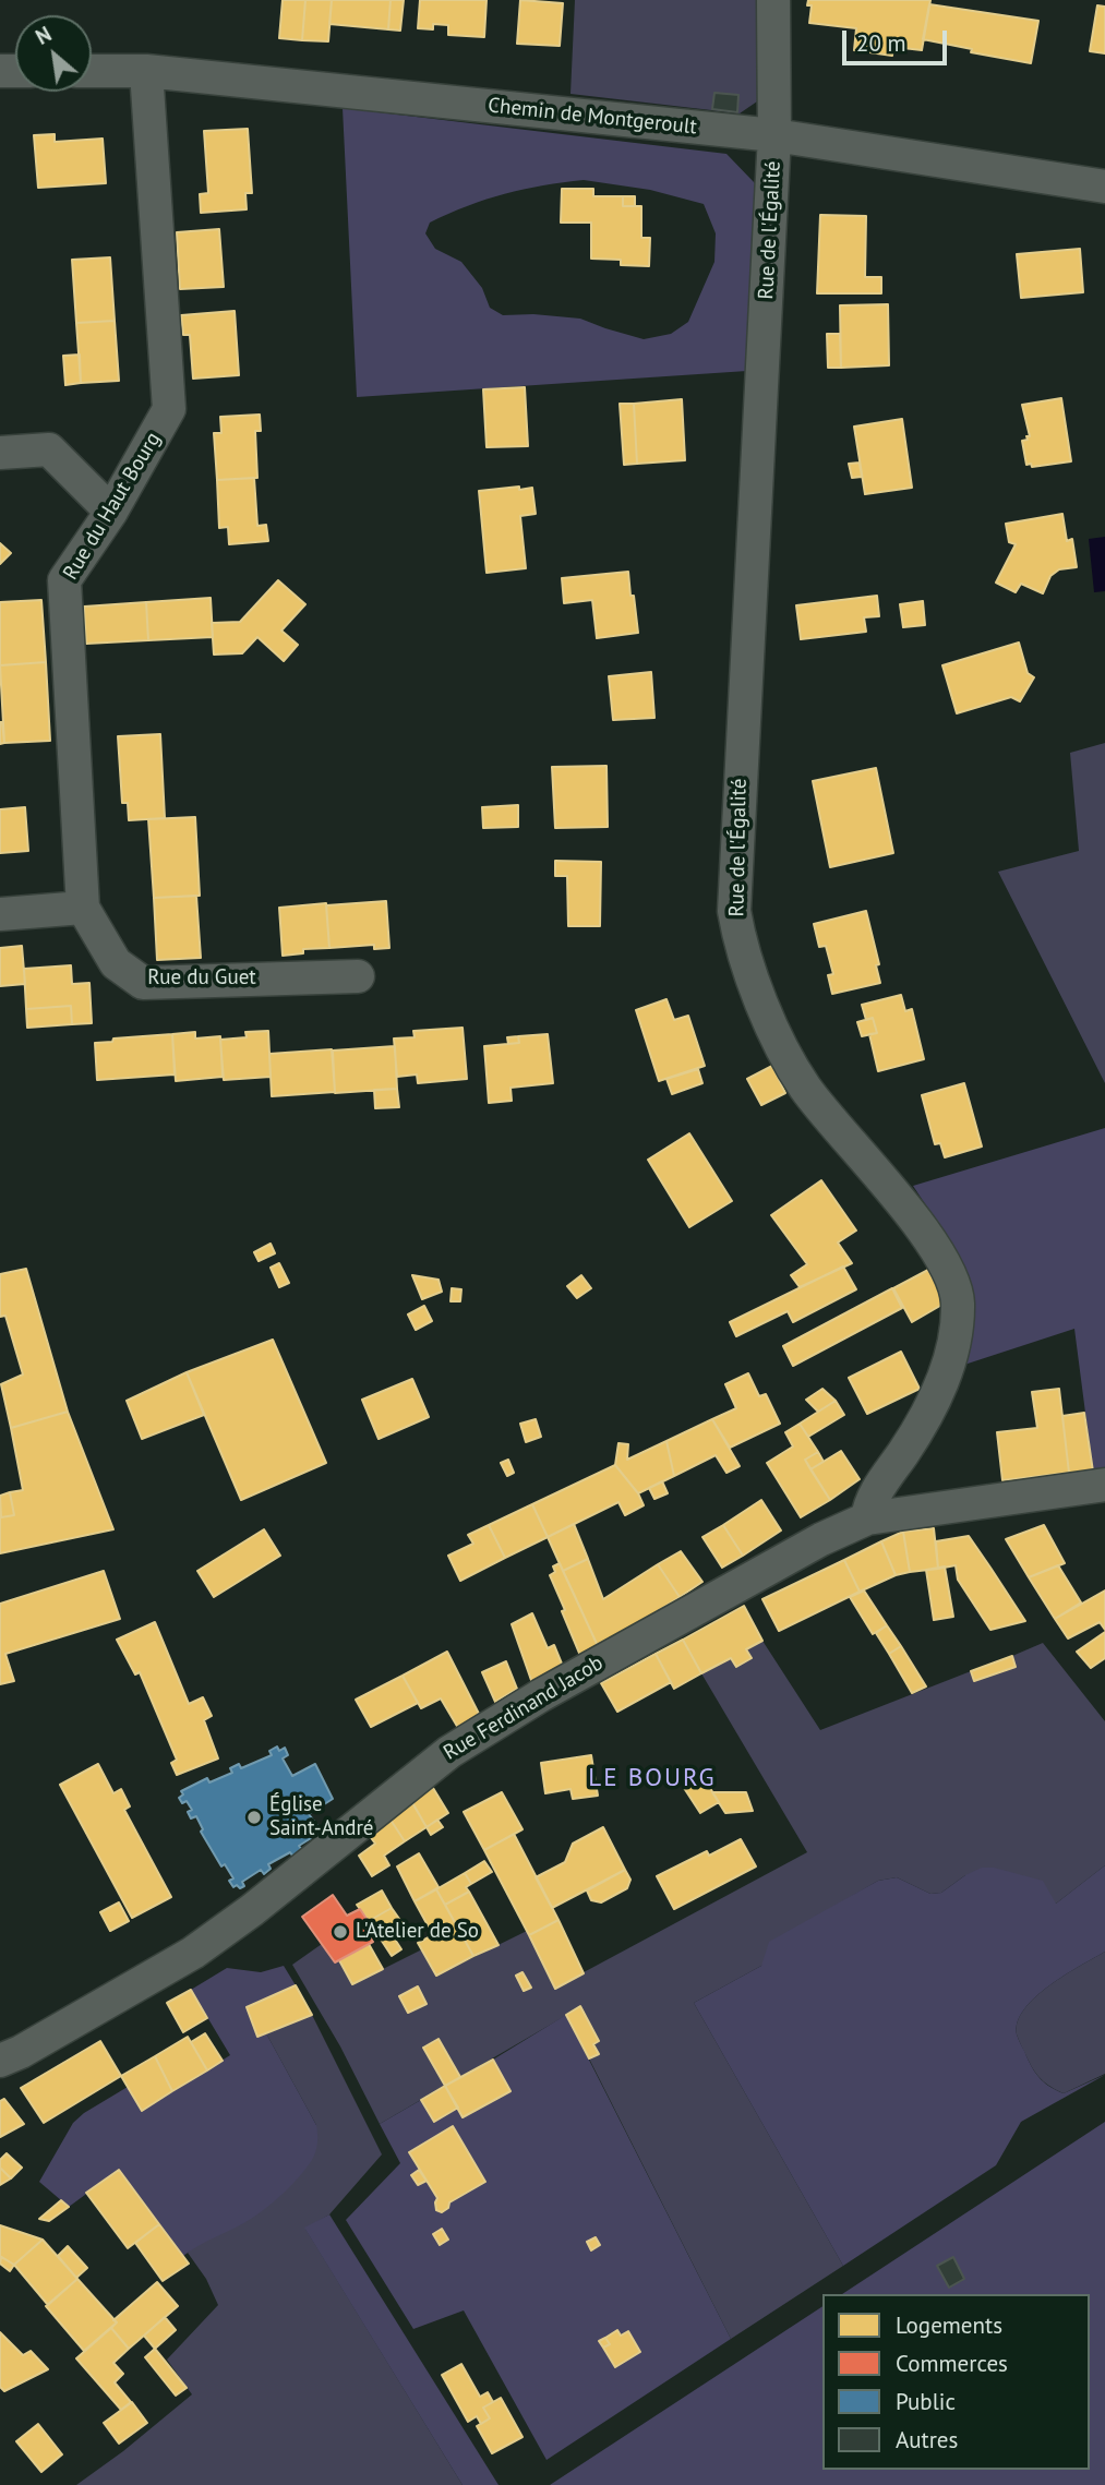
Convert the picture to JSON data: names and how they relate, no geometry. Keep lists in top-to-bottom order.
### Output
{
  "streets": {
    "street": [
      "Chemin de Montgeroult",
      "Rue de l'Égalité",
      "Rue du Haut Bourg",
      "Rue du Guet",
      "Rue Ferdinand Jacob"
    ]
  },
  "crossings": [
    ["Chemin de Montgeroult", "Rue de l'Égalité"],
    ["Chemin de Montgeroult", "Rue du Haut Bourg"],
    ["Rue de l'Égalité", "Rue Ferdinand Jacob"],
    ["Rue du Haut Bourg", "Rue du Guet"]
  ],
  "districts": ["LE BOURG"],
  "places": ["Église Saint-André", "L'Atelier de So"],
  "legend": [
    "Logements",
    "Commerces",
    "Public",
    "Autres"
  ],
  "scale_bar": "20 m",
  "north": "top left"
}
